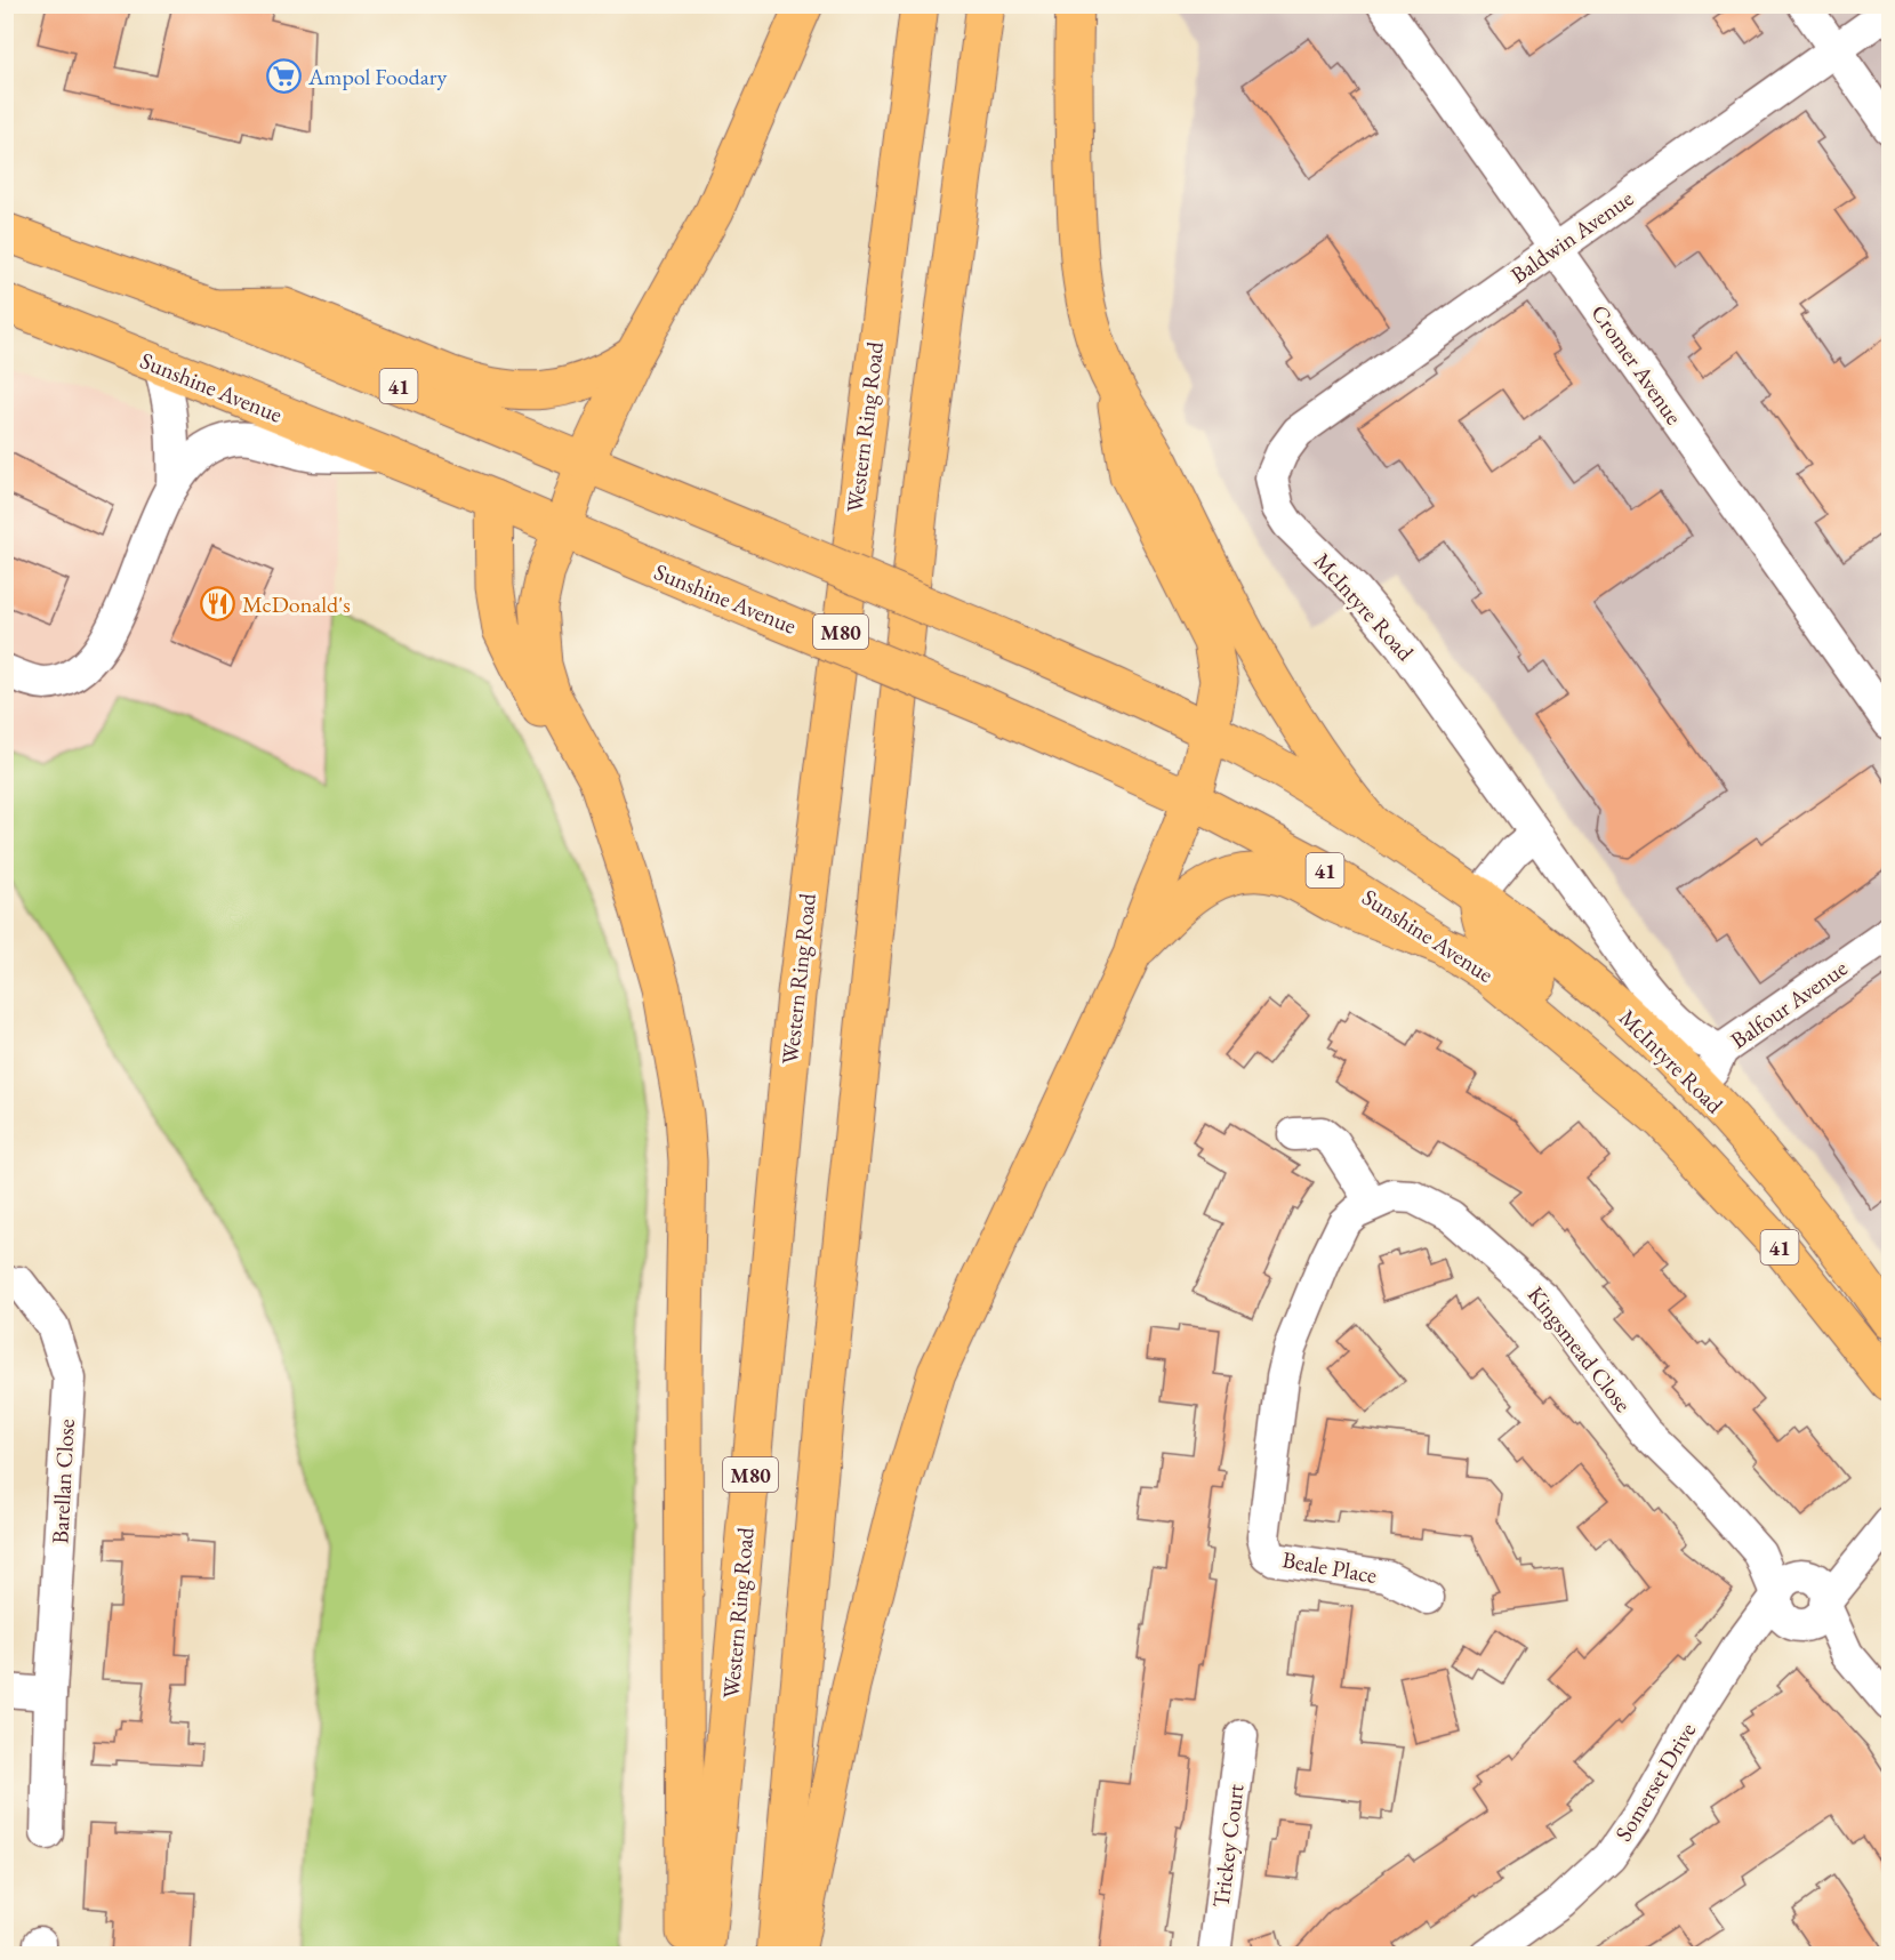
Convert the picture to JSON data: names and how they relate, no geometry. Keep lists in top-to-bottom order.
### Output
{
  "streets": {
    "main road": [
      "41",
      "Sunshine Avenue",
      "Western Ring Road",
      "McIntyre Road",
      "M80"
    ],
    "street": [
      "Baldwin Avenue",
      "Cromer Avenue",
      "Balfour Avenue",
      "Kingsmead Close",
      "Barellan Close",
      "Beale Place",
      "Somerset Drive",
      "Trickey Court"
    ]
  },
  "crossings": [
    ["Baldwin Avenue", "Cromer Avenue"],
    ["Baldwin Avenue", "McIntyre Road"],
    ["41", "Sunshine Avenue"],
    ["41", "McIntyre Road"],
    ["McIntyre Road", "Balfour Avenue"],
    ["Kingsmead Close", "Beale Place"],
    ["Kingsmead Close", "Somerset Drive"]
  ],
  "places": {
    "supermarket": ["Ampol Foodary"],
    "restaurant": ["McDonald's"]
  }
}
